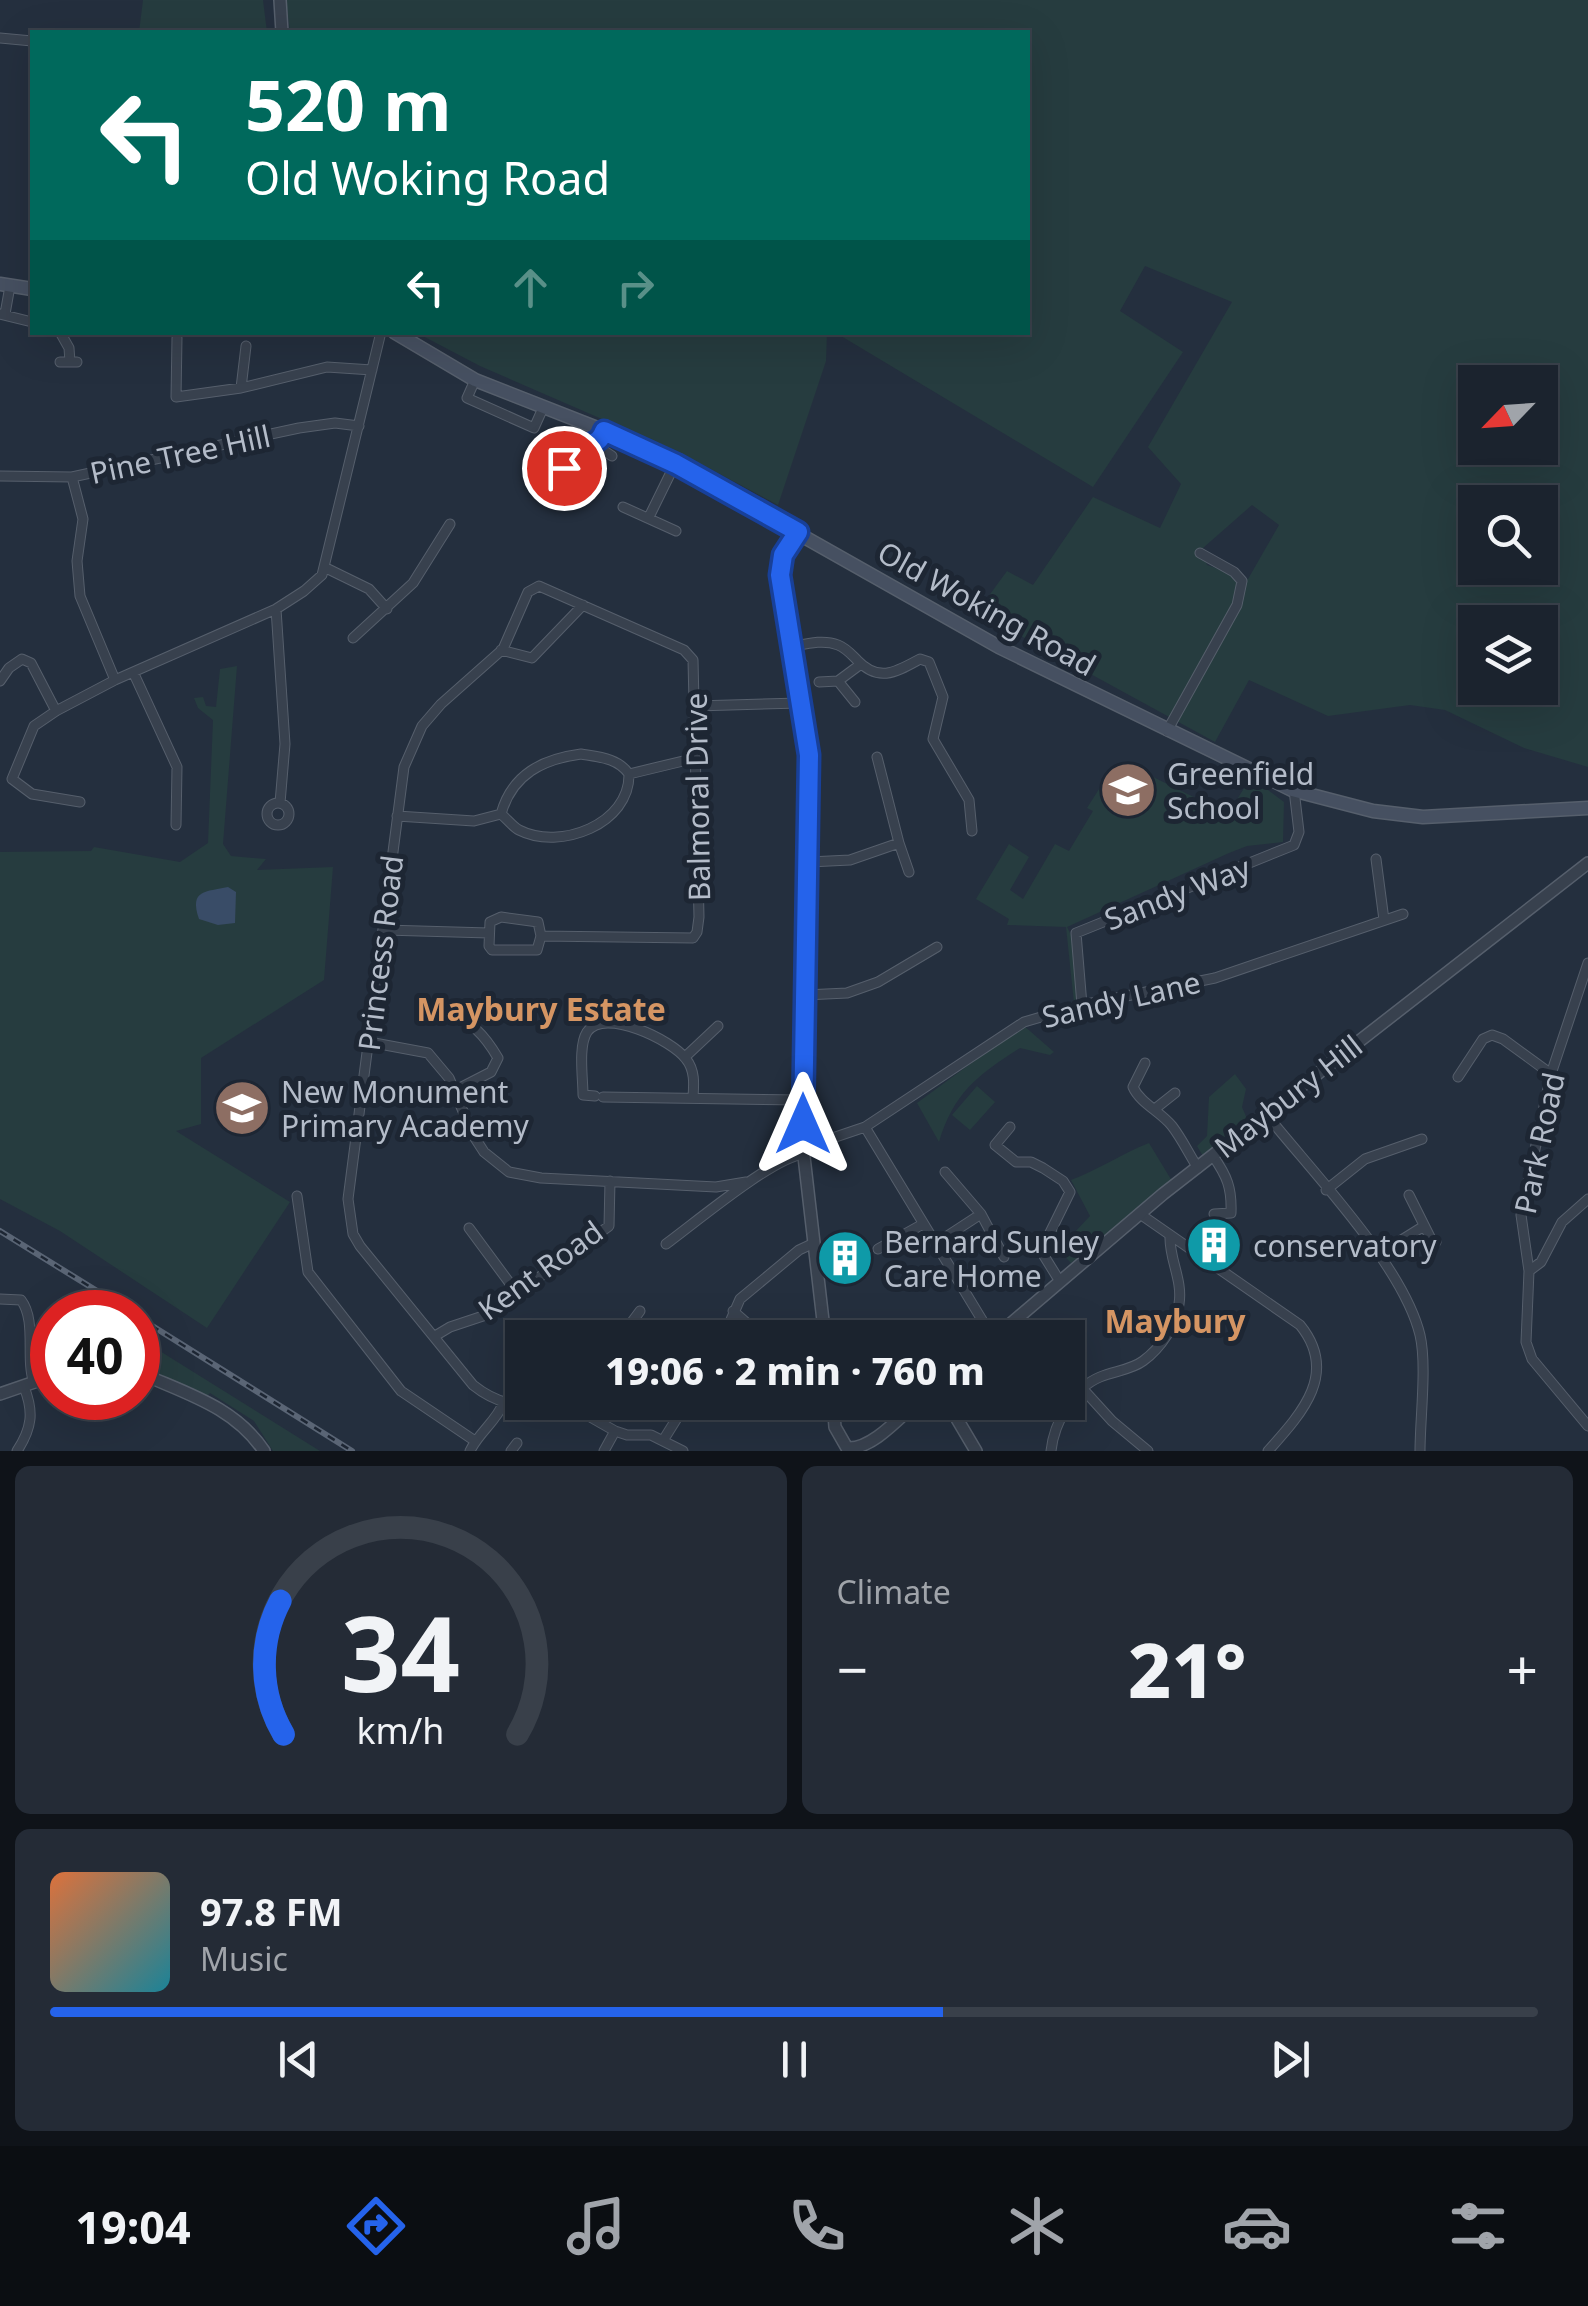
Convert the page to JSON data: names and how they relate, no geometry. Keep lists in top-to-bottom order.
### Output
{
  "streets": {
    "main road": ["Old Woking Road"],
    "street": [
      "Pine Tree Hill",
      "Balmoral Drive",
      "Sandy Way",
      "Princess Road",
      "Sandy Lane",
      "Maybury Hill",
      "Park Road",
      "Kent Road"
    ]
  },
  "crossings": [
    ["Old Woking Road", "Sandy Way"],
    ["Balmoral Drive", "Princess Road"],
    ["Sandy Way", "Sandy Lane"],
    ["Princess Road", "Kent Road"]
  ],
  "districts": ["Maybury Estate", "Maybury"],
  "places": {
    "school or university": ["Greenfield School", "New Monument Primary Academy"],
    "building": ["conservatory", "Bernard Sunley Care Home"]
  },
  "north": "bottom left",
  "page": {
    "turn": ["520 m", "Old Woking Road"],
    "limit": "40",
    "trip": "19:06 · 2 min · 760 m",
    "tile": "Climate",
    "heat": ["−", "21°", "+"],
    "song": ["97.8 FM", "Music"],
    "tabs": "19:04",
    "gauge": ["34", "km/h"]
  }
}
